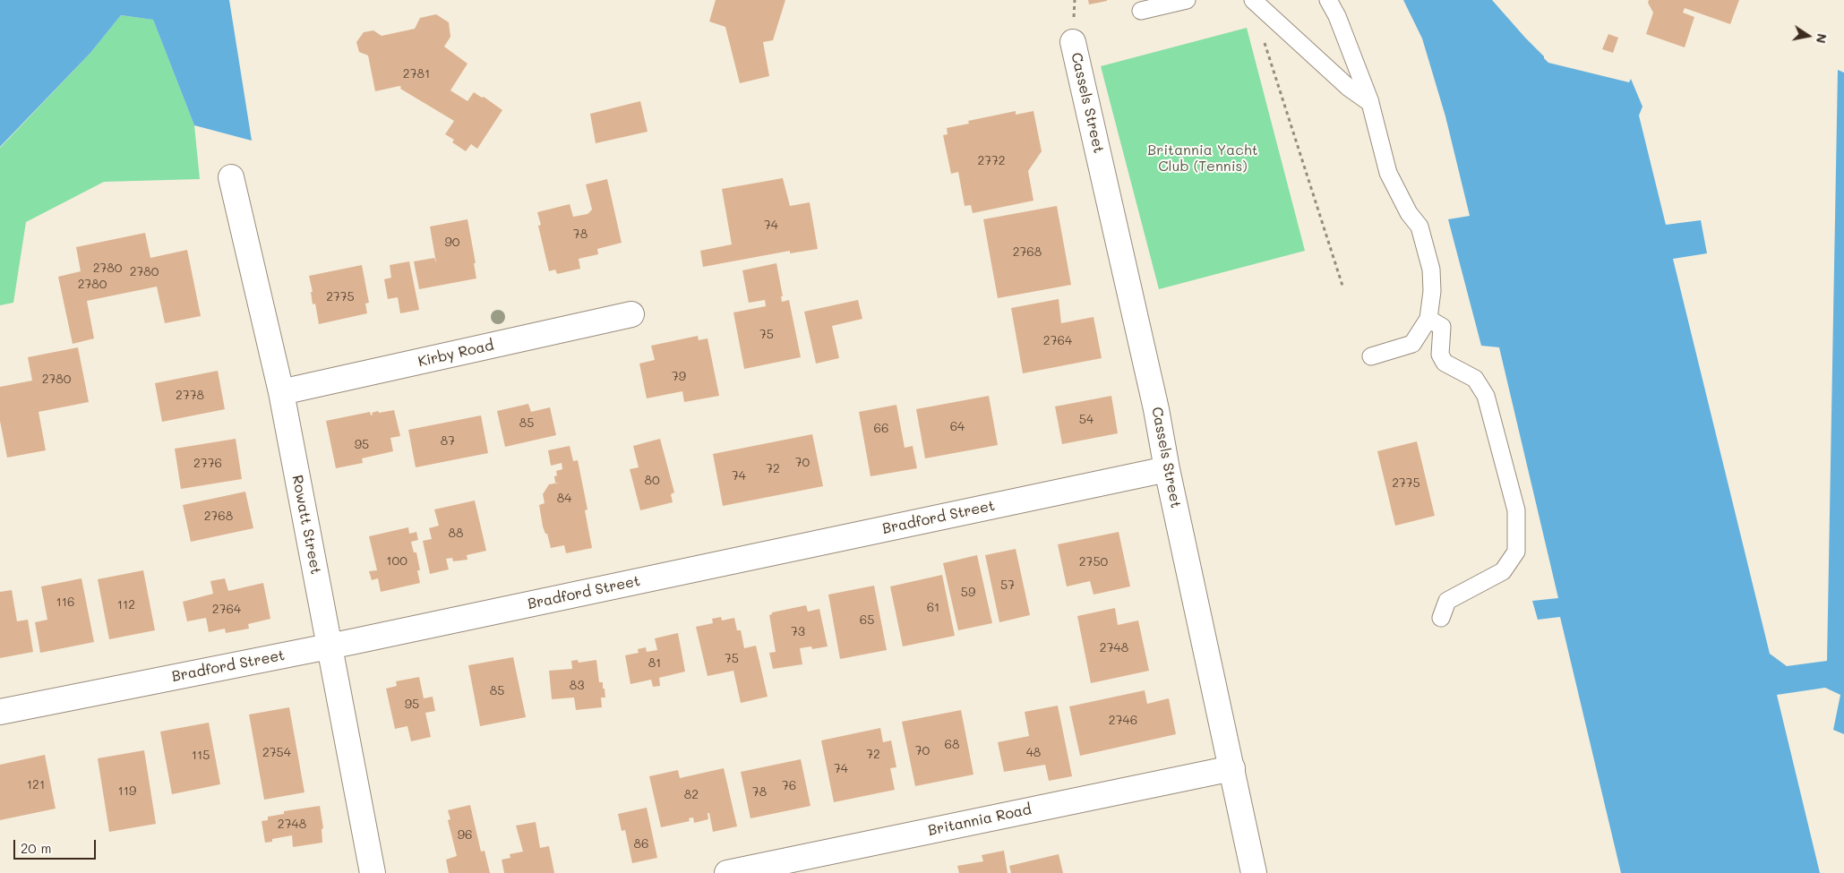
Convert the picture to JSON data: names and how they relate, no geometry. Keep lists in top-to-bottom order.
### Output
{
  "streets": {
    "street": [
      "Cassels Street",
      "Kirby Road",
      "Bradford Street",
      "Rowatt Street",
      "Britannia Road"
    ]
  },
  "crossings": [
    ["Cassels Street", "Bradford Street"],
    ["Cassels Street", "Britannia Road"],
    ["Kirby Road", "Rowatt Street"],
    ["Bradford Street", "Rowatt Street"]
  ],
  "parks": ["Britannia Yacht Club (Tennis)"],
  "house_numbers": [
    "2781",
    "2772",
    "74",
    "78",
    "90",
    "2768",
    "2780",
    "2780",
    "2780",
    "2775",
    "75",
    "2764",
    "79",
    "2780",
    "2778",
    "54",
    "85",
    "64",
    "66",
    "87",
    "95",
    "70",
    "2776",
    "72",
    "74",
    "80",
    "2775",
    "84",
    "2768",
    "88",
    "100",
    "2750",
    "57",
    "59",
    "116",
    "112",
    "61",
    "2764",
    "65",
    "73",
    "2748",
    "75",
    "81",
    "83",
    "85",
    "95",
    "2746",
    "68",
    "70",
    "2754",
    "48",
    "72",
    "115",
    "74",
    "121",
    "76",
    "119",
    "78",
    "82",
    "2748",
    "96",
    "86"
  ],
  "scale_bar": "20 m",
  "north": "right"
}
